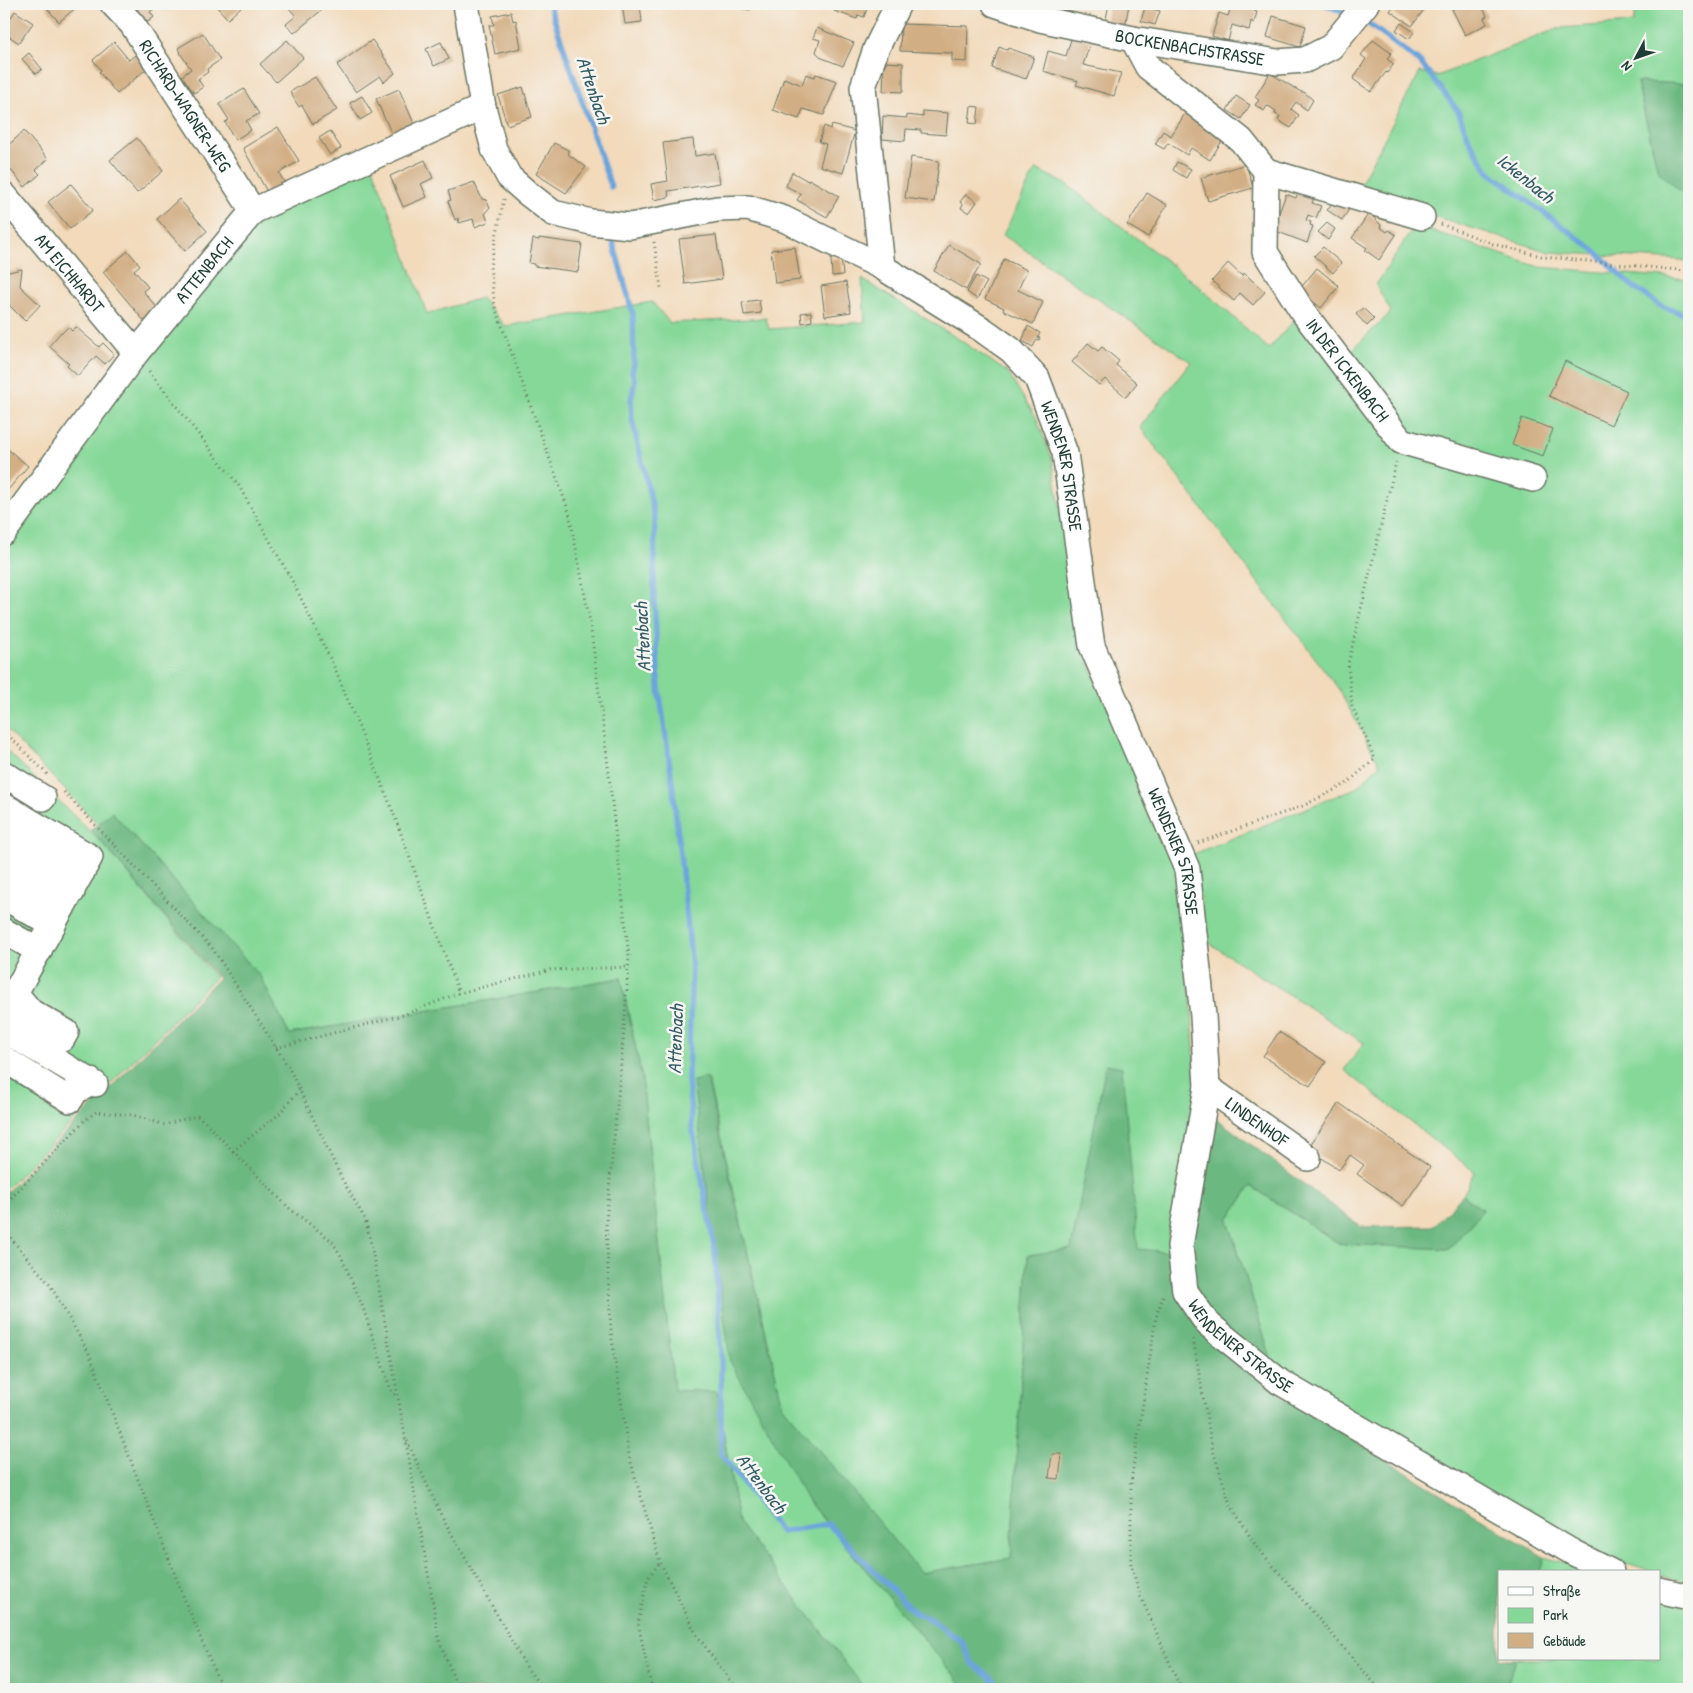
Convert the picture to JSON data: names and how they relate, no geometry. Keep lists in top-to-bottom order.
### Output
{
  "streets": {
    "street": [
      "BOCKENBACHSTRASSE",
      "RICHARD-WAGNER-WEG",
      "ATTENBACH",
      "AM EICHHARDT",
      "IN DER ICKENBACH",
      "WENDENER STRASSE",
      "LINDENHOF"
    ]
  },
  "crossings": [
    ["RICHARD-WAGNER-WEG", "ATTENBACH"],
    ["ATTENBACH", "AM EICHHARDT"],
    ["WENDENER STRASSE", "LINDENHOF"]
  ],
  "water": ["Attenbach", "Ickenbach"],
  "legend": ["Straße", "Park", "Gebäude"],
  "north": "bottom left"
}
